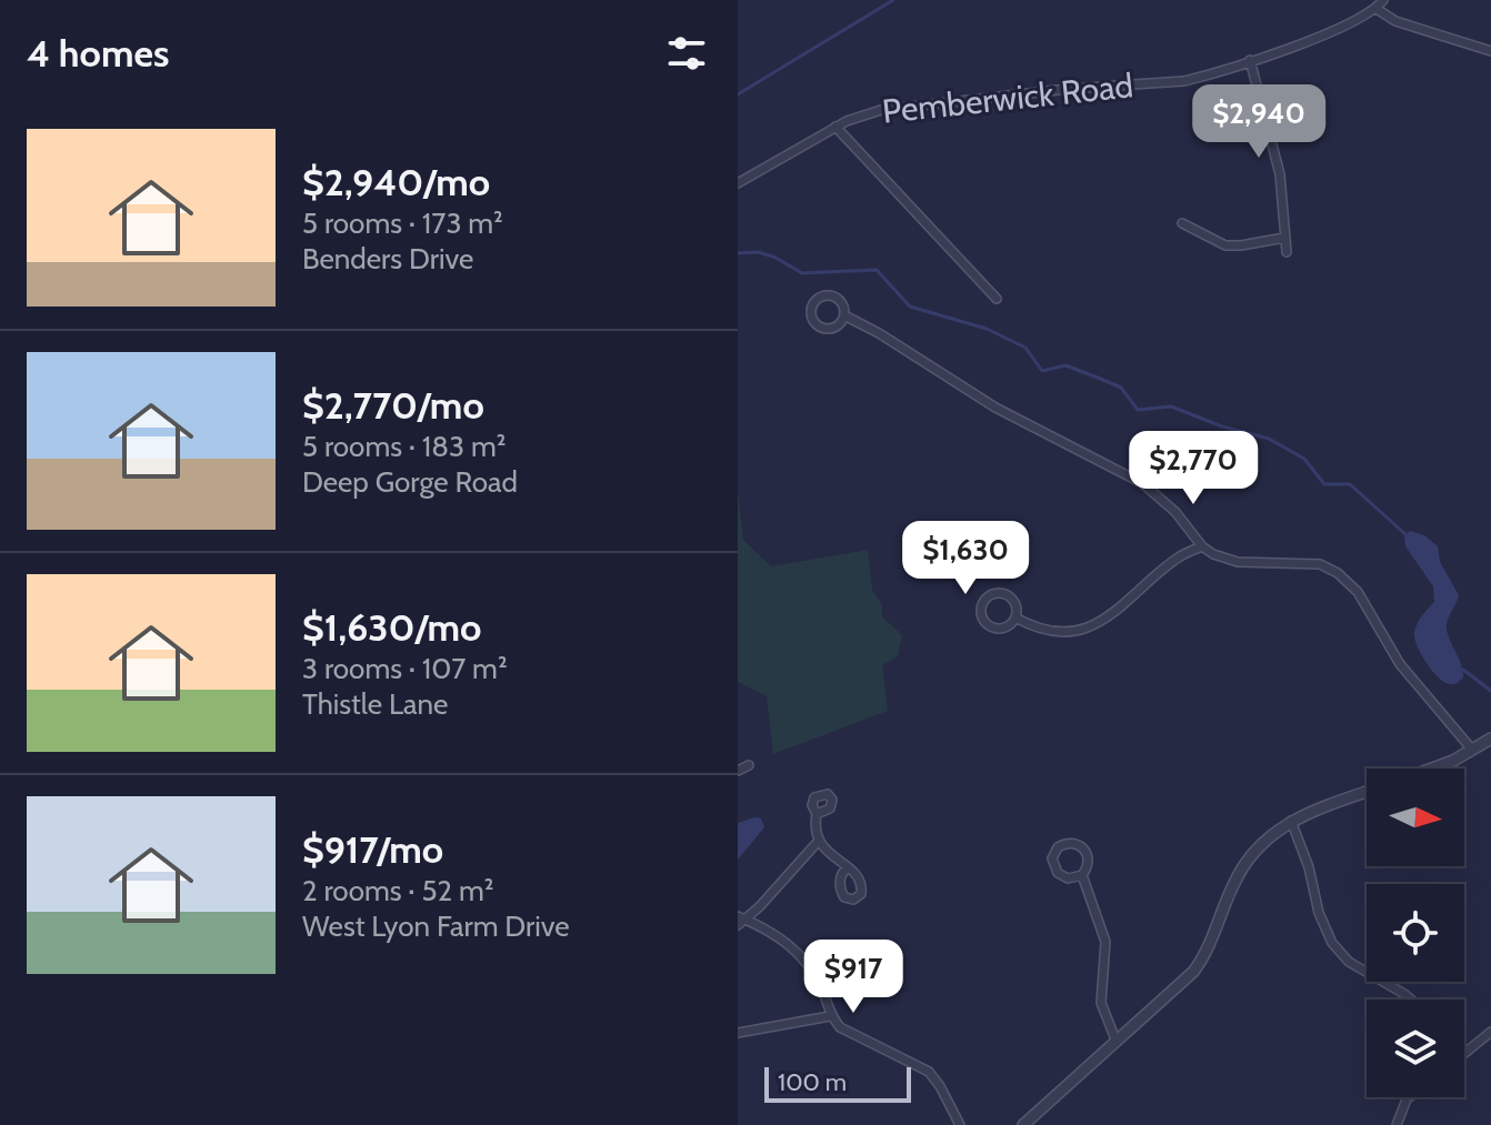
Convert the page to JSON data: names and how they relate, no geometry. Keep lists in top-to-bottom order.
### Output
{
  "streets": {
    "street": ["Pemberwick Road"]
  },
  "scale_bar": "100 m",
  "north": "right",
  "page": {
    "heading": "4 homes",
    "price": [
      "$2,940",
      "$2,770",
      "$1,630",
      "$917"
    ],
    "list": [
      {
        "name": "$2,940/mo",
        "note": "5 rooms · 173 m² · Benders Drive"
      },
      {
        "name": "$2,770/mo",
        "note": "5 rooms · 183 m² · Deep Gorge Road"
      },
      {
        "name": "$1,630/mo",
        "note": "3 rooms · 107 m² · Thistle Lane"
      },
      {
        "name": "$917/mo",
        "note": "2 rooms · 52 m² · West Lyon Farm Drive"
      }
    ],
    "scale": "100 m"
  }
}
